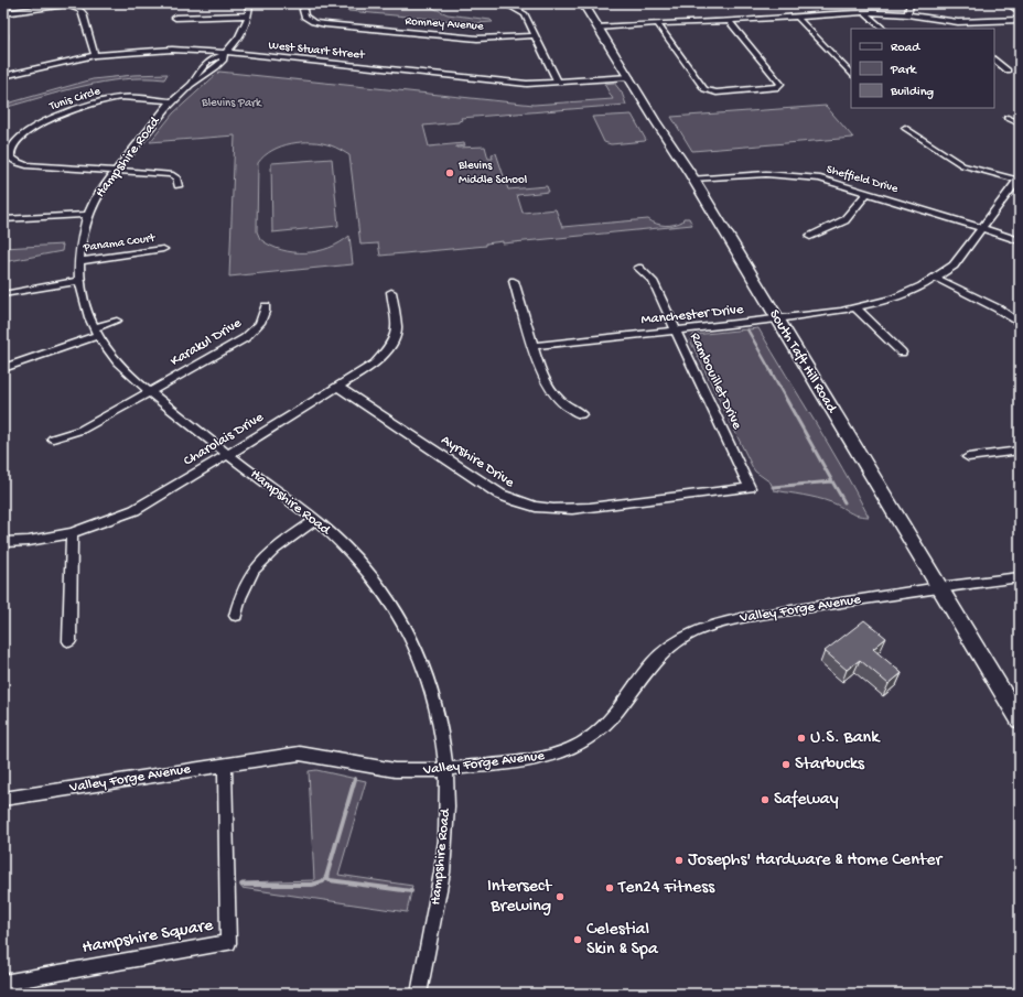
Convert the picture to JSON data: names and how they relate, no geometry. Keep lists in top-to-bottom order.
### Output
{
  "streets": {
    "main road": ["South Taft Hill Road"],
    "street": [
      "Romney Avenue",
      "West Stuart Street",
      "Tunis Circle",
      "Hampshire Road",
      "Sheffield Drive",
      "Panama Court",
      "Manchester Drive",
      "Karakul Drive",
      "Rambouillet Drive",
      "Charolais Drive",
      "Ayrshire Drive",
      "Valley Forge Avenue",
      "Hampshire Square"
    ]
  },
  "crossings": [
    ["West Stuart Street", "Hampshire Road"],
    ["West Stuart Street", "South Taft Hill Road"],
    ["Tunis Circle", "Hampshire Road"],
    ["Hampshire Road", "Panama Court"],
    ["Hampshire Road", "Karakul Drive"],
    ["Hampshire Road", "Charolais Drive"],
    ["Hampshire Road", "Valley Forge Avenue"],
    ["Sheffield Drive", "Manchester Drive"],
    ["Sheffield Drive", "South Taft Hill Road"],
    ["Manchester Drive", "South Taft Hill Road"],
    ["Manchester Drive", "Rambouillet Drive"],
    ["South Taft Hill Road", "Valley Forge Avenue"],
    ["Rambouillet Drive", "Ayrshire Drive"],
    ["Charolais Drive", "Ayrshire Drive"],
    ["Valley Forge Avenue", "Hampshire Square"]
  ],
  "parks": ["Blevins Park"],
  "places": [
    "Blevins Middle School",
    "U.S. Bank",
    "Starbucks",
    "Safeway",
    "Josephs' Hardware & Home Center",
    "Ten24 Fitness",
    "Intersect Brewing",
    "Celestial Skin & Spa"
  ],
  "legend": ["Road", "Park", "Building"]
}
